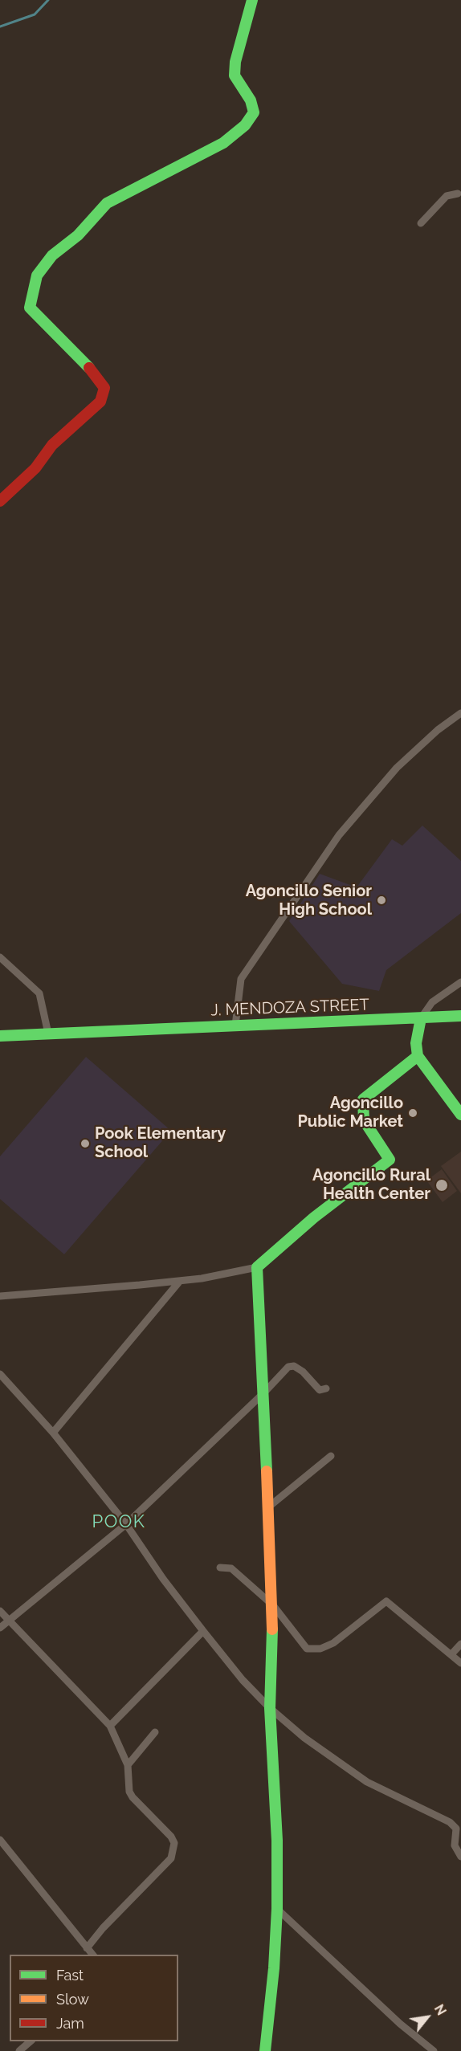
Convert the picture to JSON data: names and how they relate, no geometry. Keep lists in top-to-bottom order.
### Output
{
  "streets": {
    "street": ["J. MENDOZA STREET"]
  },
  "districts": ["POOK"],
  "places": [
    "Agoncillo Senior High School",
    "Agoncillo Public Market",
    "Pook Elementary School",
    "Agoncillo Rural Health Center"
  ],
  "legend": ["Fast", "Slow", "Jam"],
  "north": "top right"
}
